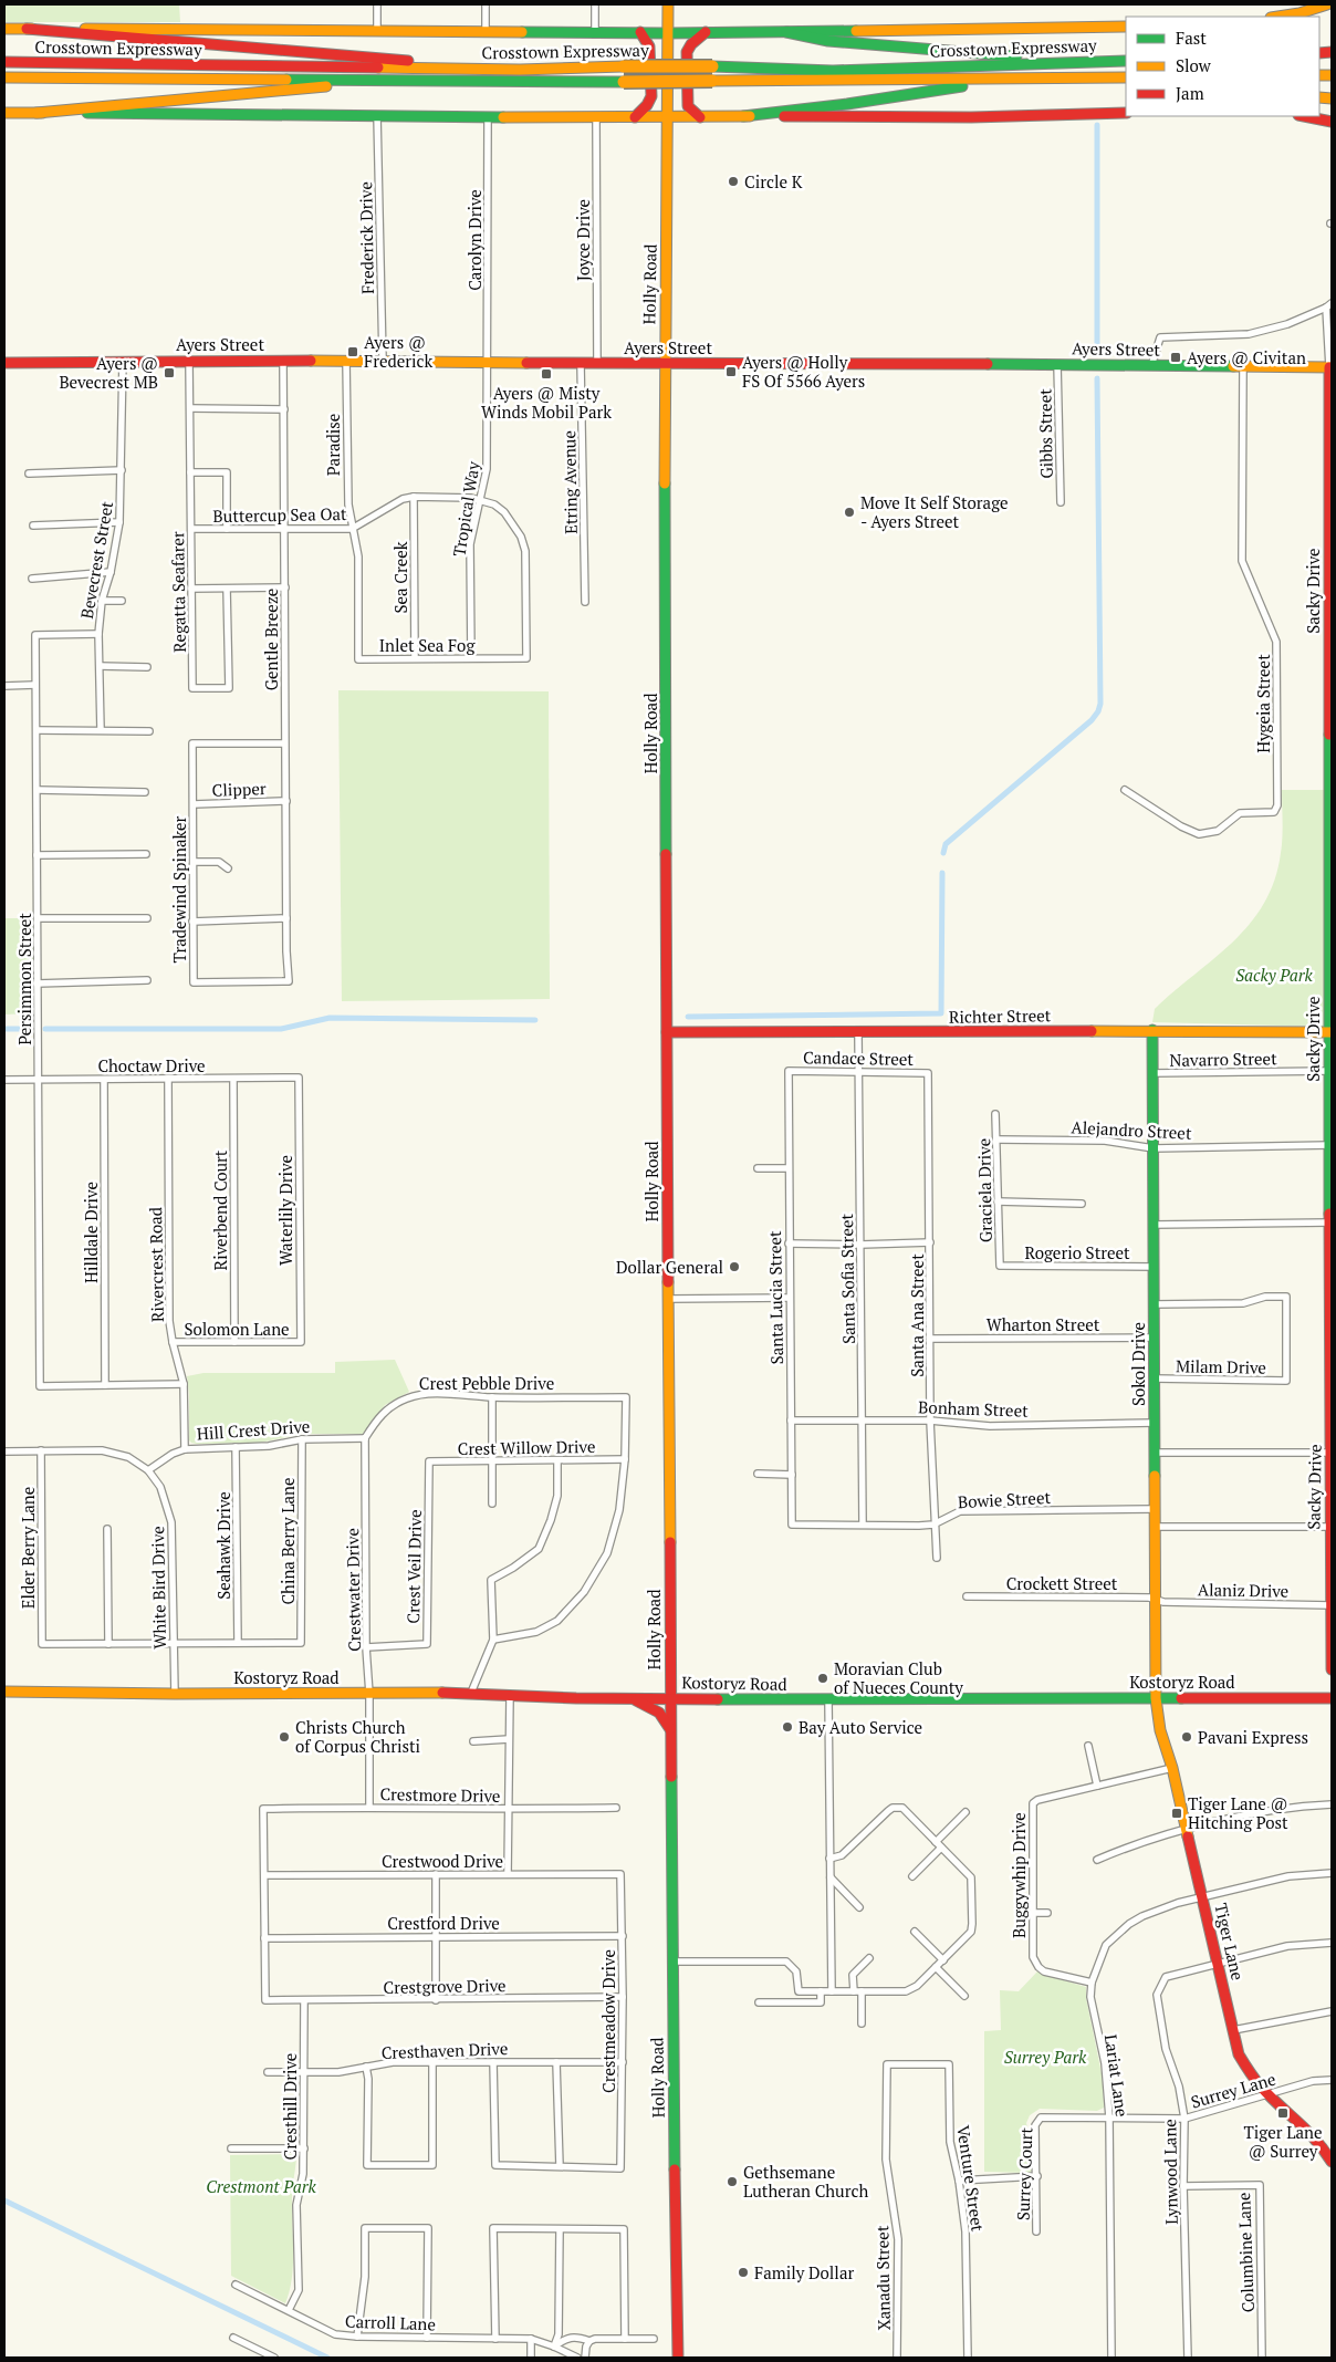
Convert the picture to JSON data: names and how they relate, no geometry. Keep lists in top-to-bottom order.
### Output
{
  "streets": {
    "main road": [
      "Crosstown Expressway",
      "Holly Road",
      "Ayers Street",
      "Sacky Drive",
      "Richter Street",
      "Sokol Drive",
      "Kostoryz Road",
      "Tiger Lane"
    ],
    "street": [
      "Frederick Drive",
      "Carolyn Drive",
      "Joyce Drive",
      "Gibbs Street",
      "Paradise",
      "Etring Avenue",
      "Tropical Way",
      "Buttercup Sea Oat",
      "Bevecrest Street",
      "Sea Creek",
      "Regatta Seafarer",
      "Gentle Breeze",
      "Inlet Sea Fog",
      "Hygeia Street",
      "Clipper",
      "Tradewind Spinaker",
      "Persimmon Street",
      "Candace Street",
      "Navarro Street",
      "Choctaw Drive",
      "Alejandro Street",
      "Graciela Drive",
      "Riverbend Court",
      "Waterlily Drive",
      "Hilldale Drive",
      "Rogerio Street",
      "Rivercrest Road",
      "Santa Sofia Street",
      "Santa Lucia Street",
      "Santa Ana Street",
      "Wharton Street",
      "Solomon Lane",
      "Milam Drive",
      "Crest Pebble Drive",
      "Bonham Street",
      "Hill Crest Drive",
      "Crest Willow Drive",
      "Bowie Street",
      "China Berry Lane",
      "Seahawk Drive",
      "Elder Berry Lane",
      "Crest Veil Drive",
      "Crockett Street",
      "White Bird Drive",
      "Crestwater Drive",
      "Alaniz Drive",
      "Crestmore Drive",
      "Crestwood Drive",
      "Buggywhip Drive",
      "Crestford Drive",
      "Crestgrove Drive",
      "Crestmeadow Drive",
      "Cresthaven Drive",
      "Lariat Lane",
      "Surrey Lane",
      "Cresthill Drive",
      "Lynwood Lane",
      "Surrey Court",
      "Venture Street",
      "Columbine Lane",
      "Xanadu Street",
      "Carroll Lane"
    ]
  },
  "crossings": [
    ["Crosstown Expressway", "Holly Road"],
    ["Frederick Drive", "Ayers Street"],
    ["Carolyn Drive", "Ayers Street"],
    ["Carolyn Drive", "Tropical Way"],
    ["Joyce Drive", "Ayers Street"],
    ["Holly Road", "Ayers Street"],
    ["Holly Road", "Richter Street"],
    ["Holly Road", "Kostoryz Road"],
    ["Ayers Street", "Gibbs Street"],
    ["Ayers Street", "Paradise"],
    ["Ayers Street", "Etring Avenue"],
    ["Ayers Street", "Tropical Way"],
    ["Ayers Street", "Bevecrest Street"],
    ["Ayers Street", "Sacky Drive"],
    ["Ayers Street", "Regatta Seafarer"],
    ["Ayers Street", "Gentle Breeze"],
    ["Ayers Street", "Hygeia Street"],
    ["Paradise", "Buttercup Sea Oat"],
    ["Paradise", "Inlet Sea Fog"],
    ["Tropical Way", "Buttercup Sea Oat"],
    ["Tropical Way", "Inlet Sea Fog"],
    ["Buttercup Sea Oat", "Sea Creek"],
    ["Buttercup Sea Oat", "Regatta Seafarer"],
    ["Buttercup Sea Oat", "Gentle Breeze"],
    ["Buttercup Sea Oat", "Inlet Sea Fog"],
    ["Bevecrest Street", "Persimmon Street"],
    ["Sea Creek", "Inlet Sea Fog"],
    ["Sacky Drive", "Richter Street"],
    ["Sacky Drive", "Navarro Street"],
    ["Sacky Drive", "Alejandro Street"],
    ["Sacky Drive", "Alaniz Drive"],
    ["Gentle Breeze", "Clipper"],
    ["Gentle Breeze", "Tradewind Spinaker"],
    ["Clipper", "Tradewind Spinaker"],
    ["Persimmon Street", "Choctaw Drive"],
    ["Persimmon Street", "Hilldale Drive"],
    ["Richter Street", "Santa Sofia Street"],
    ["Richter Street", "Sokol Drive"],
    ["Candace Street", "Santa Sofia Street"],
    ["Candace Street", "Santa Lucia Street"],
    ["Candace Street", "Santa Ana Street"],
    ["Navarro Street", "Sokol Drive"],
    ["Choctaw Drive", "Riverbend Court"],
    ["Choctaw Drive", "Waterlily Drive"],
    ["Choctaw Drive", "Hilldale Drive"],
    ["Choctaw Drive", "Rivercrest Road"],
    ["Alejandro Street", "Graciela Drive"],
    ["Alejandro Street", "Sokol Drive"],
    ["Graciela Drive", "Rogerio Street"],
    ["Riverbend Court", "Solomon Lane"],
    ["Waterlily Drive", "Solomon Lane"],
    ["Rogerio Street", "Sokol Drive"],
    ["Rivercrest Road", "Solomon Lane"],
    ["Rivercrest Road", "Hill Crest Drive"],
    ["Santa Sofia Street", "Bonham Street"],
    ["Santa Sofia Street", "Bowie Street"],
    ["Santa Lucia Street", "Bonham Street"],
    ["Santa Lucia Street", "Bowie Street"],
    ["Santa Ana Street", "Wharton Street"],
    ["Santa Ana Street", "Bonham Street"],
    ["Santa Ana Street", "Bowie Street"],
    ["Wharton Street", "Sokol Drive"],
    ["Sokol Drive", "Milam Drive"],
    ["Sokol Drive", "Bonham Street"],
    ["Sokol Drive", "Bowie Street"],
    ["Sokol Drive", "Crockett Street"],
    ["Sokol Drive", "Alaniz Drive"],
    ["Sokol Drive", "Kostoryz Road"],
    ["Sokol Drive", "Tiger Lane"],
    ["Crest Pebble Drive", "Hill Crest Drive"],
    ["Crest Pebble Drive", "Crest Willow Drive"],
    ["Crest Pebble Drive", "Crestwater Drive"],
    ["Hill Crest Drive", "China Berry Lane"],
    ["Hill Crest Drive", "Seahawk Drive"],
    ["Hill Crest Drive", "White Bird Drive"],
    ["Hill Crest Drive", "Crestwater Drive"],
    ["Crest Willow Drive", "Crest Veil Drive"],
    ["China Berry Lane", "Seahawk Drive"],
    ["Elder Berry Lane", "White Bird Drive"],
    ["Crest Veil Drive", "Crestwater Drive"],
    ["Crockett Street", "Alaniz Drive"],
    ["White Bird Drive", "Kostoryz Road"],
    ["Crestwater Drive", "Kostoryz Road"],
    ["Crestwater Drive", "Crestmore Drive"],
    ["Kostoryz Road", "Tiger Lane"],
    ["Crestmore Drive", "Crestwood Drive"],
    ["Crestwood Drive", "Crestmeadow Drive"],
    ["Buggywhip Drive", "Tiger Lane"],
    ["Buggywhip Drive", "Lariat Lane"],
    ["Crestford Drive", "Crestgrove Drive"],
    ["Crestford Drive", "Crestmeadow Drive"],
    ["Tiger Lane", "Lariat Lane"],
    ["Tiger Lane", "Surrey Lane"],
    ["Tiger Lane", "Lynwood Lane"],
    ["Crestgrove Drive", "Crestmeadow Drive"],
    ["Crestgrove Drive", "Cresthill Drive"],
    ["Crestmeadow Drive", "Cresthaven Drive"],
    ["Cresthaven Drive", "Cresthill Drive"],
    ["Lariat Lane", "Surrey Lane"],
    ["Surrey Lane", "Lynwood Lane"],
    ["Surrey Lane", "Surrey Court"],
    ["Cresthill Drive", "Carroll Lane"],
    ["Lynwood Lane", "Columbine Lane"],
    ["Venture Street", "Xanadu Street"]
  ],
  "parks": ["Sacky Park", "Surrey Park", "Crestmont Park"],
  "places": {
    "other": [
      "Circle K",
      "Move It Self Storage - Ayers Street",
      "Dollar General",
      "Moravian Club of Nueces County",
      "Bay Auto Service",
      "Christs Church of Corpus Christi",
      "Pavani Express",
      "Gethsemane Lutheran Church",
      "Family Dollar"
    ],
    "transit": [
      "Ayers @ Frederick",
      "Ayers @ Civitan",
      "Ayers @ Holly FS Of 5566 Ayers",
      "Ayers @ Bevecrest MB",
      "Ayers @ Misty Winds Mobil Park",
      "Tiger Lane @ Hitching Post",
      "Tiger Lane @ Surrey"
    ]
  },
  "legend": ["Fast", "Slow", "Jam"]
}
